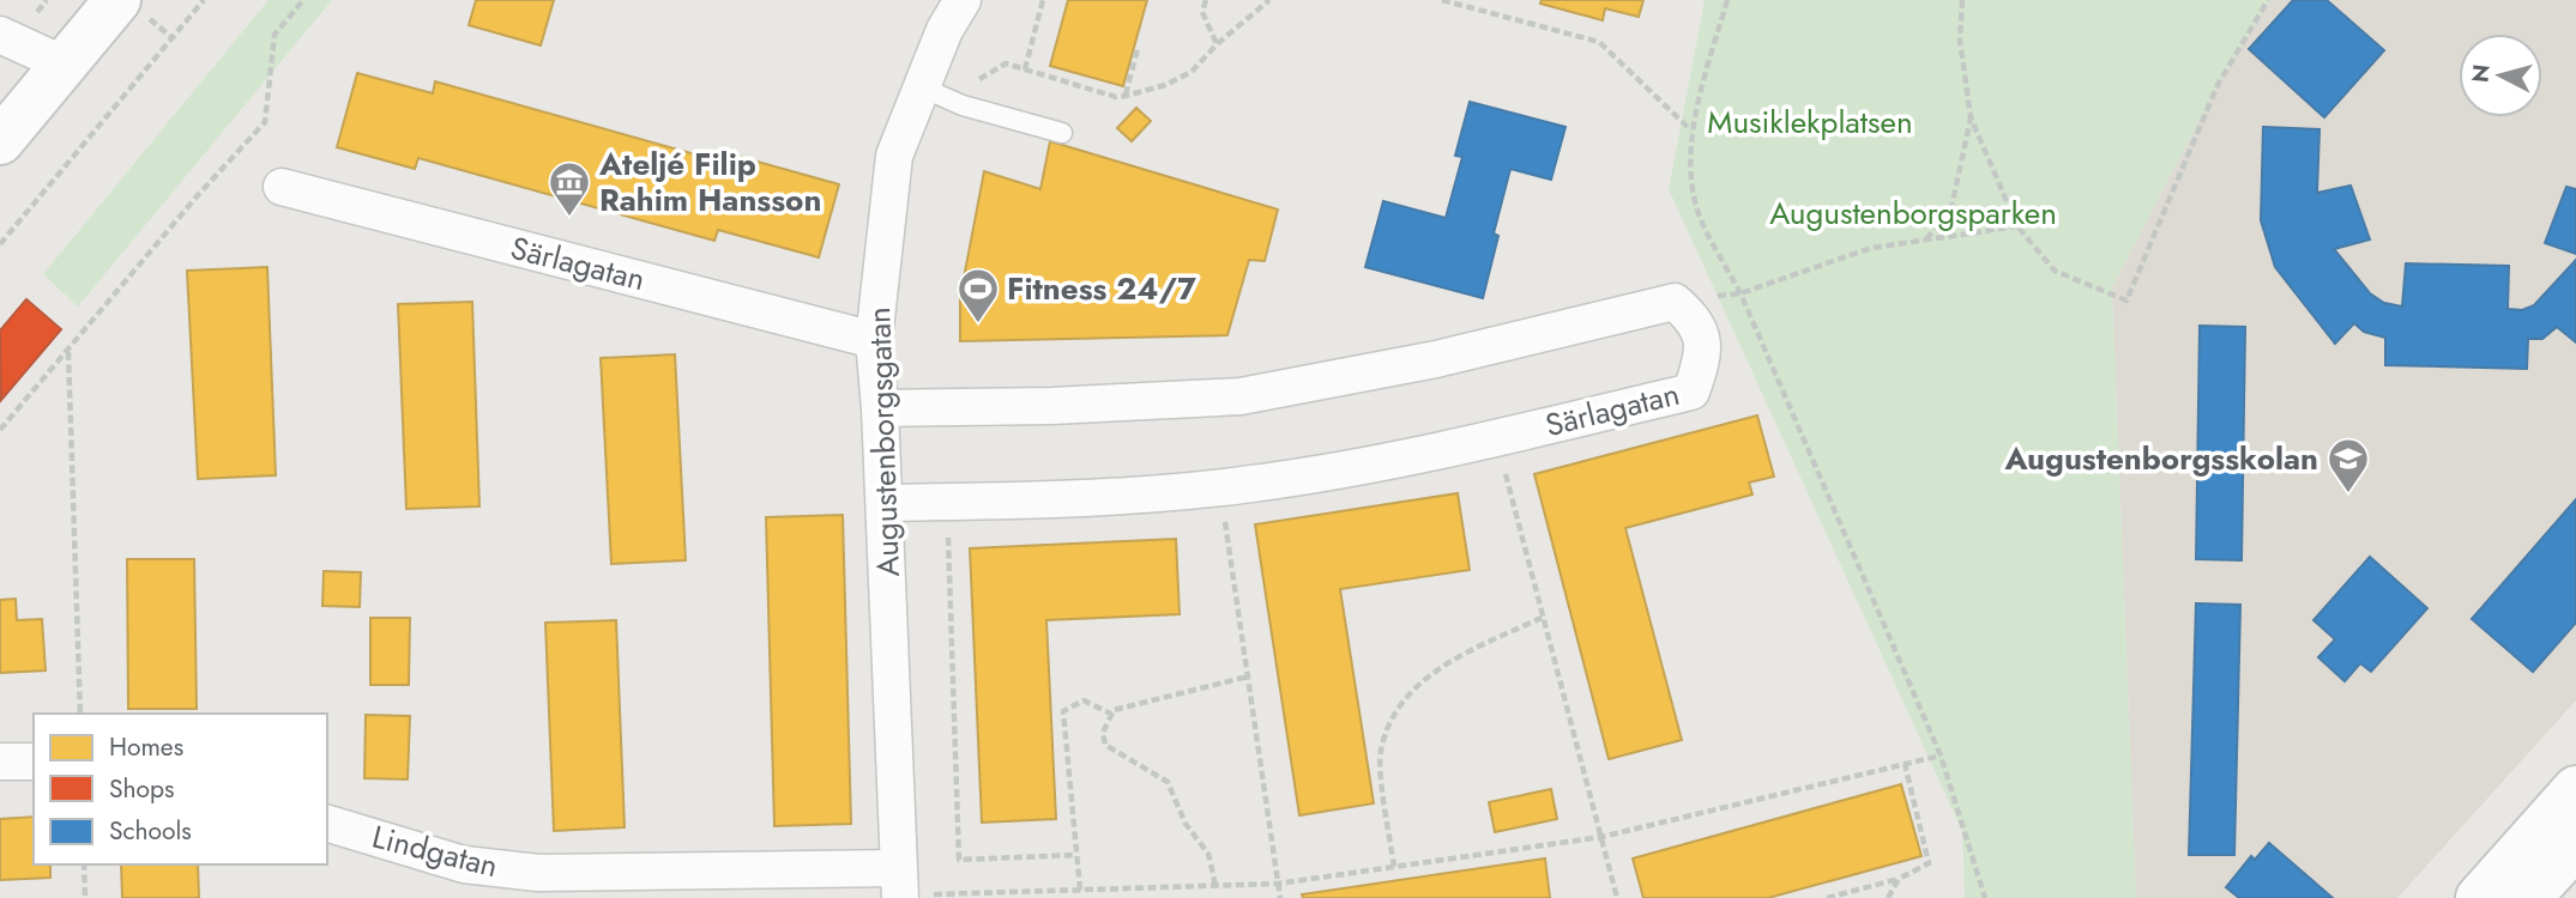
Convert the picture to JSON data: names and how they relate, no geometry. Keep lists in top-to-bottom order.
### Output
{
  "streets": {
    "street": ["Särlagatan", "Augustenborgsgatan", "Lindgatan"]
  },
  "crossings": [
    ["Särlagatan", "Augustenborgsgatan"],
    ["Augustenborgsgatan", "Lindgatan"]
  ],
  "parks": ["Musiklekplatsen", "Augustenborgsparken"],
  "places": {
    "museum": ["Ateljé Filip Rahim Hansson"],
    "sports": ["Fitness 24/7"],
    "school or university": ["Augustenborgsskolan"]
  },
  "legend": ["Homes", "Shops", "Schools"],
  "north": "left"
}
